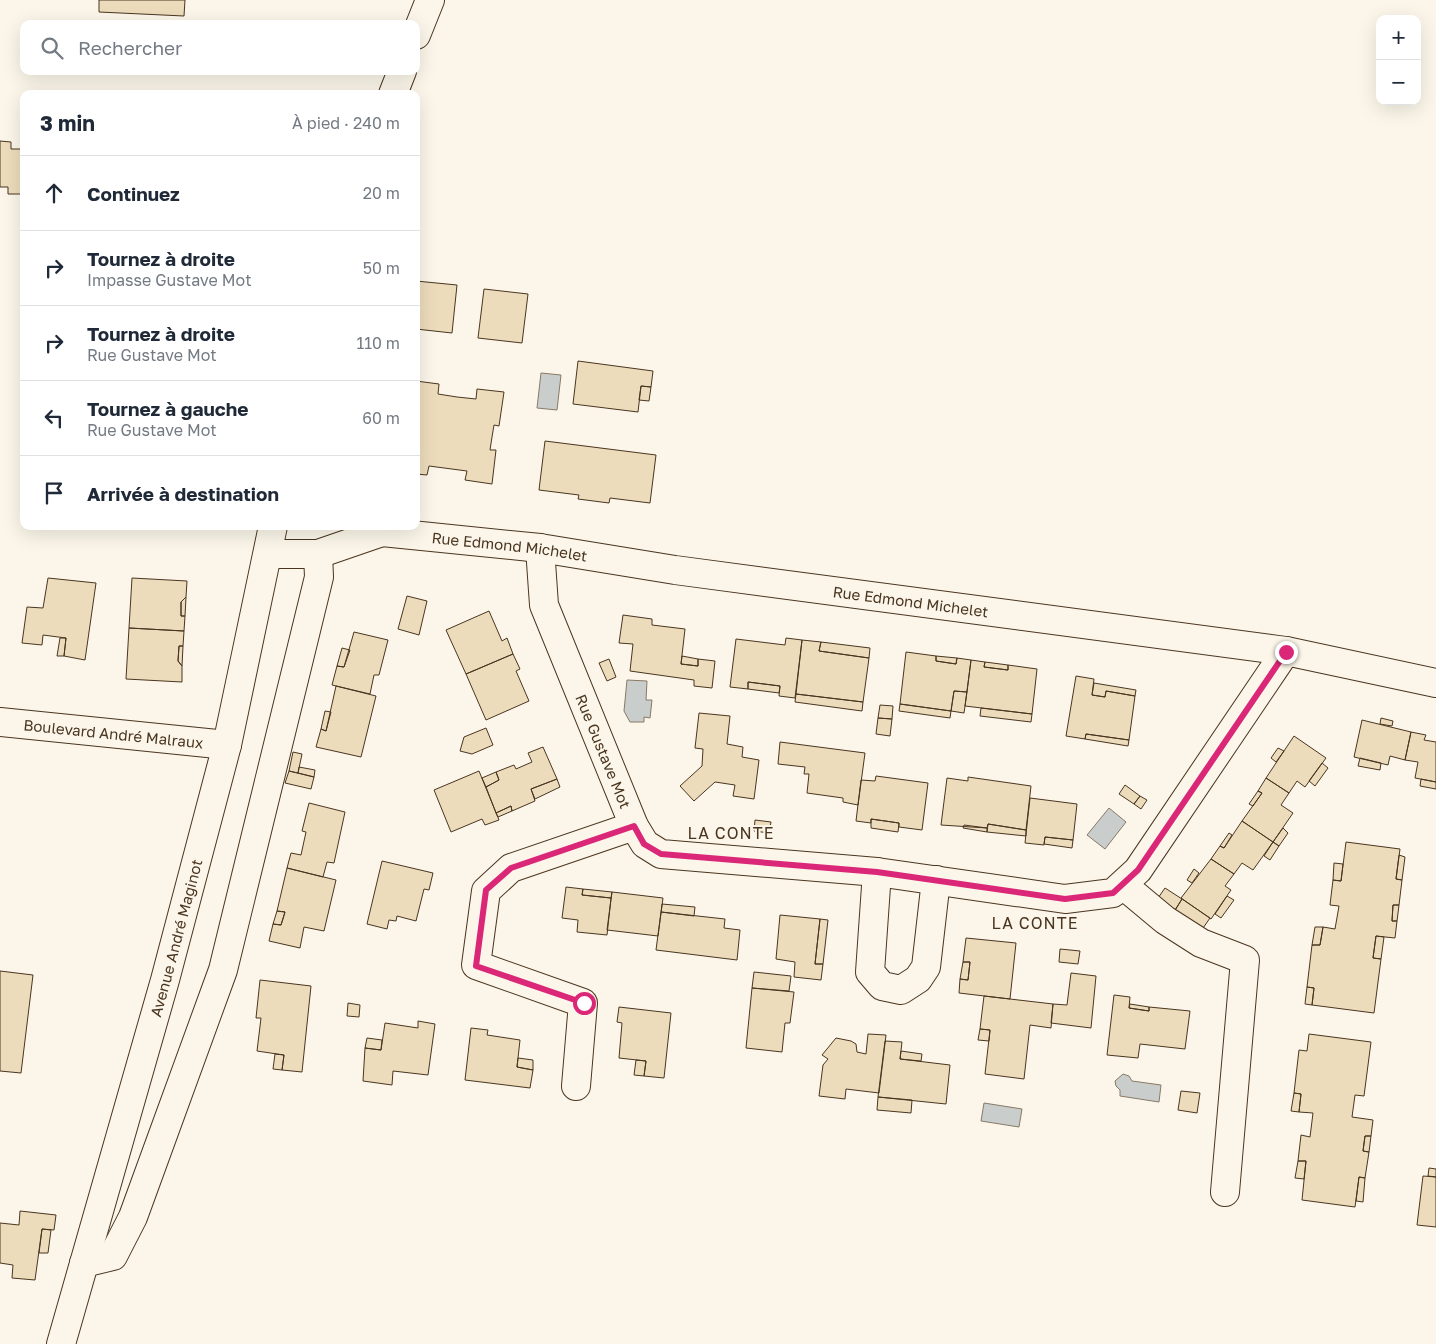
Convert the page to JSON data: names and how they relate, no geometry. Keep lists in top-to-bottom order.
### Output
{
  "streets": {
    "street": [
      "Rue Edmond Michelet",
      "Boulevard André Malraux",
      "Rue Gustave Mot",
      "Avenue André Maginot"
    ]
  },
  "crossings": [
    ["Rue Edmond Michelet", "Rue Gustave Mot"],
    ["Rue Edmond Michelet", "Avenue André Maginot"],
    ["Boulevard André Malraux", "Avenue André Maginot"]
  ],
  "districts": ["LA CONTE", "LA CONTE"],
  "page": {
    "map_buttons": ["+", "−"],
    "search": "Rechercher",
    "heading": ["3 min", "À pied · 240 m"],
    "list": [
      ["Continuez", "20 m"],
      ["Tournez à droite", "Impasse Gustave Mot", "50 m"],
      ["Tournez à droite", "Rue Gustave Mot", "110 m"],
      ["Tournez à gauche", "Rue Gustave Mot", "60 m"],
      "Arrivée à destination"
    ]
  }
}
